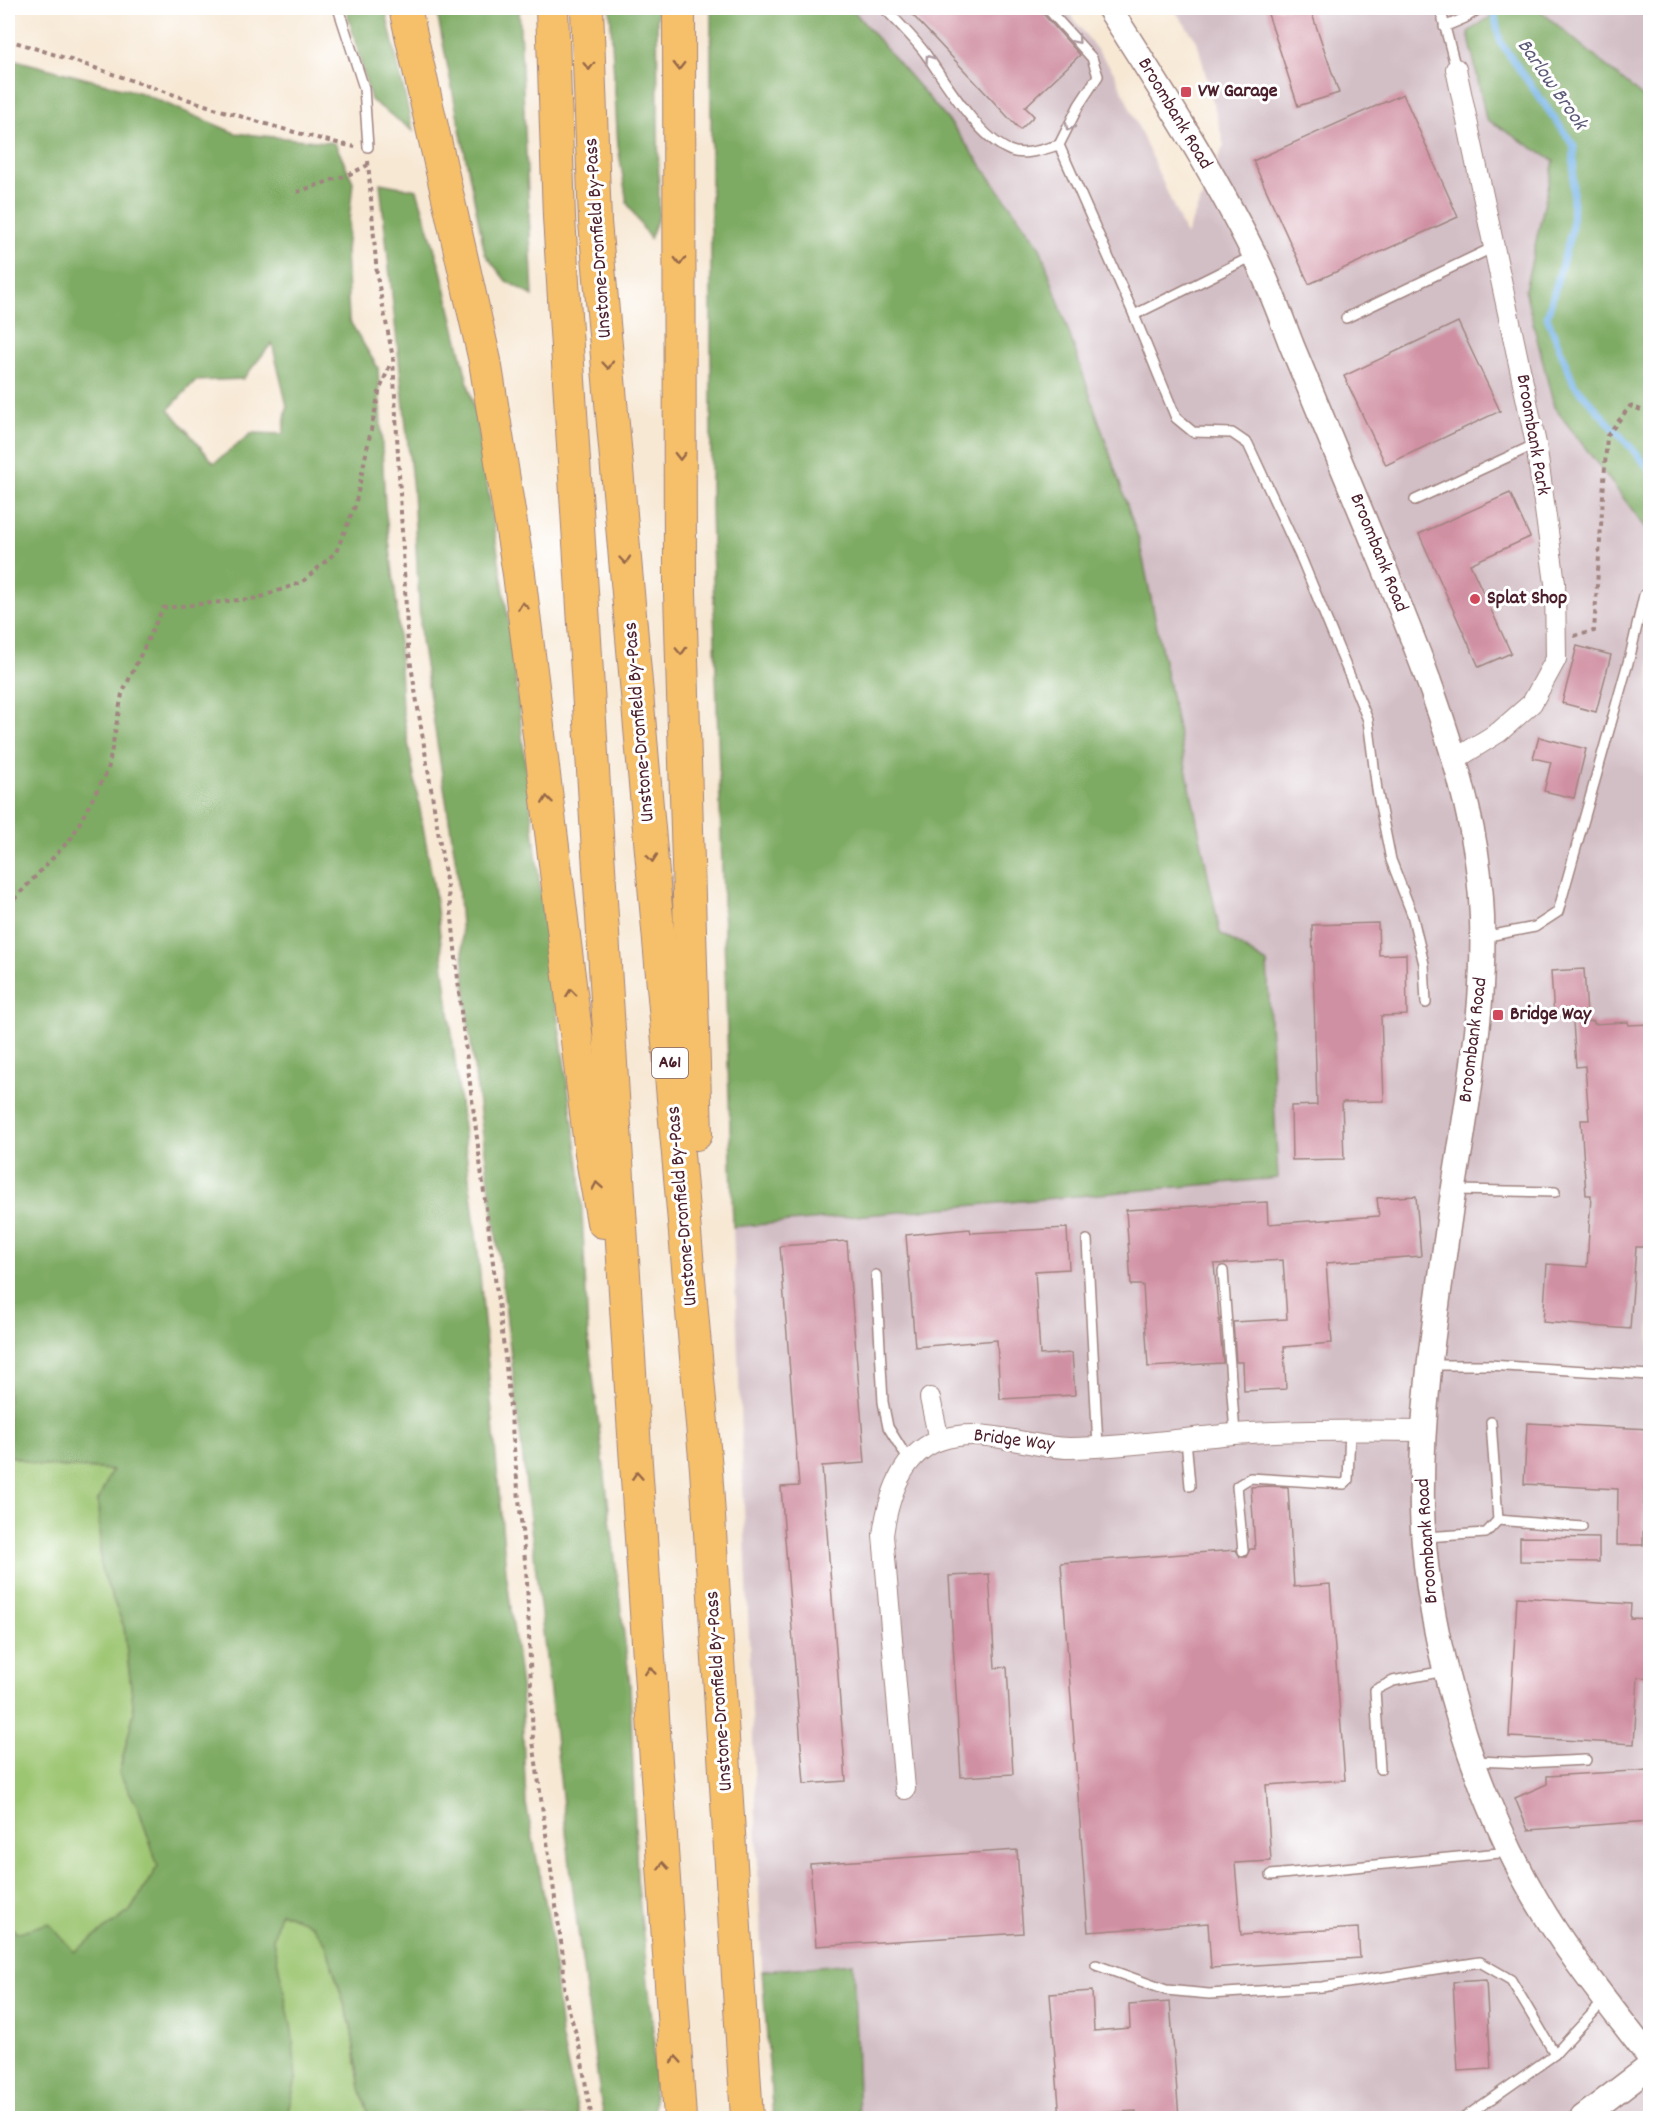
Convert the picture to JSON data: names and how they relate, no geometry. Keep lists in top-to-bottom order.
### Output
{
  "streets": {
    "highway": ["Unstone-Dronfield By-Pass", "A61"],
    "street": ["Broombank Road", "Broombank Park", "Bridge Way"]
  },
  "crossings": [
    ["Broombank Road", "Broombank Park"],
    ["Broombank Road", "Bridge Way"],
    ["Unstone-Dronfield By-Pass", "A61"]
  ],
  "water": ["Barlow Brook"],
  "places": {
    "transit": ["VW Garage", "Bridge Way"],
    "other": ["Splat Shop"]
  }
}
